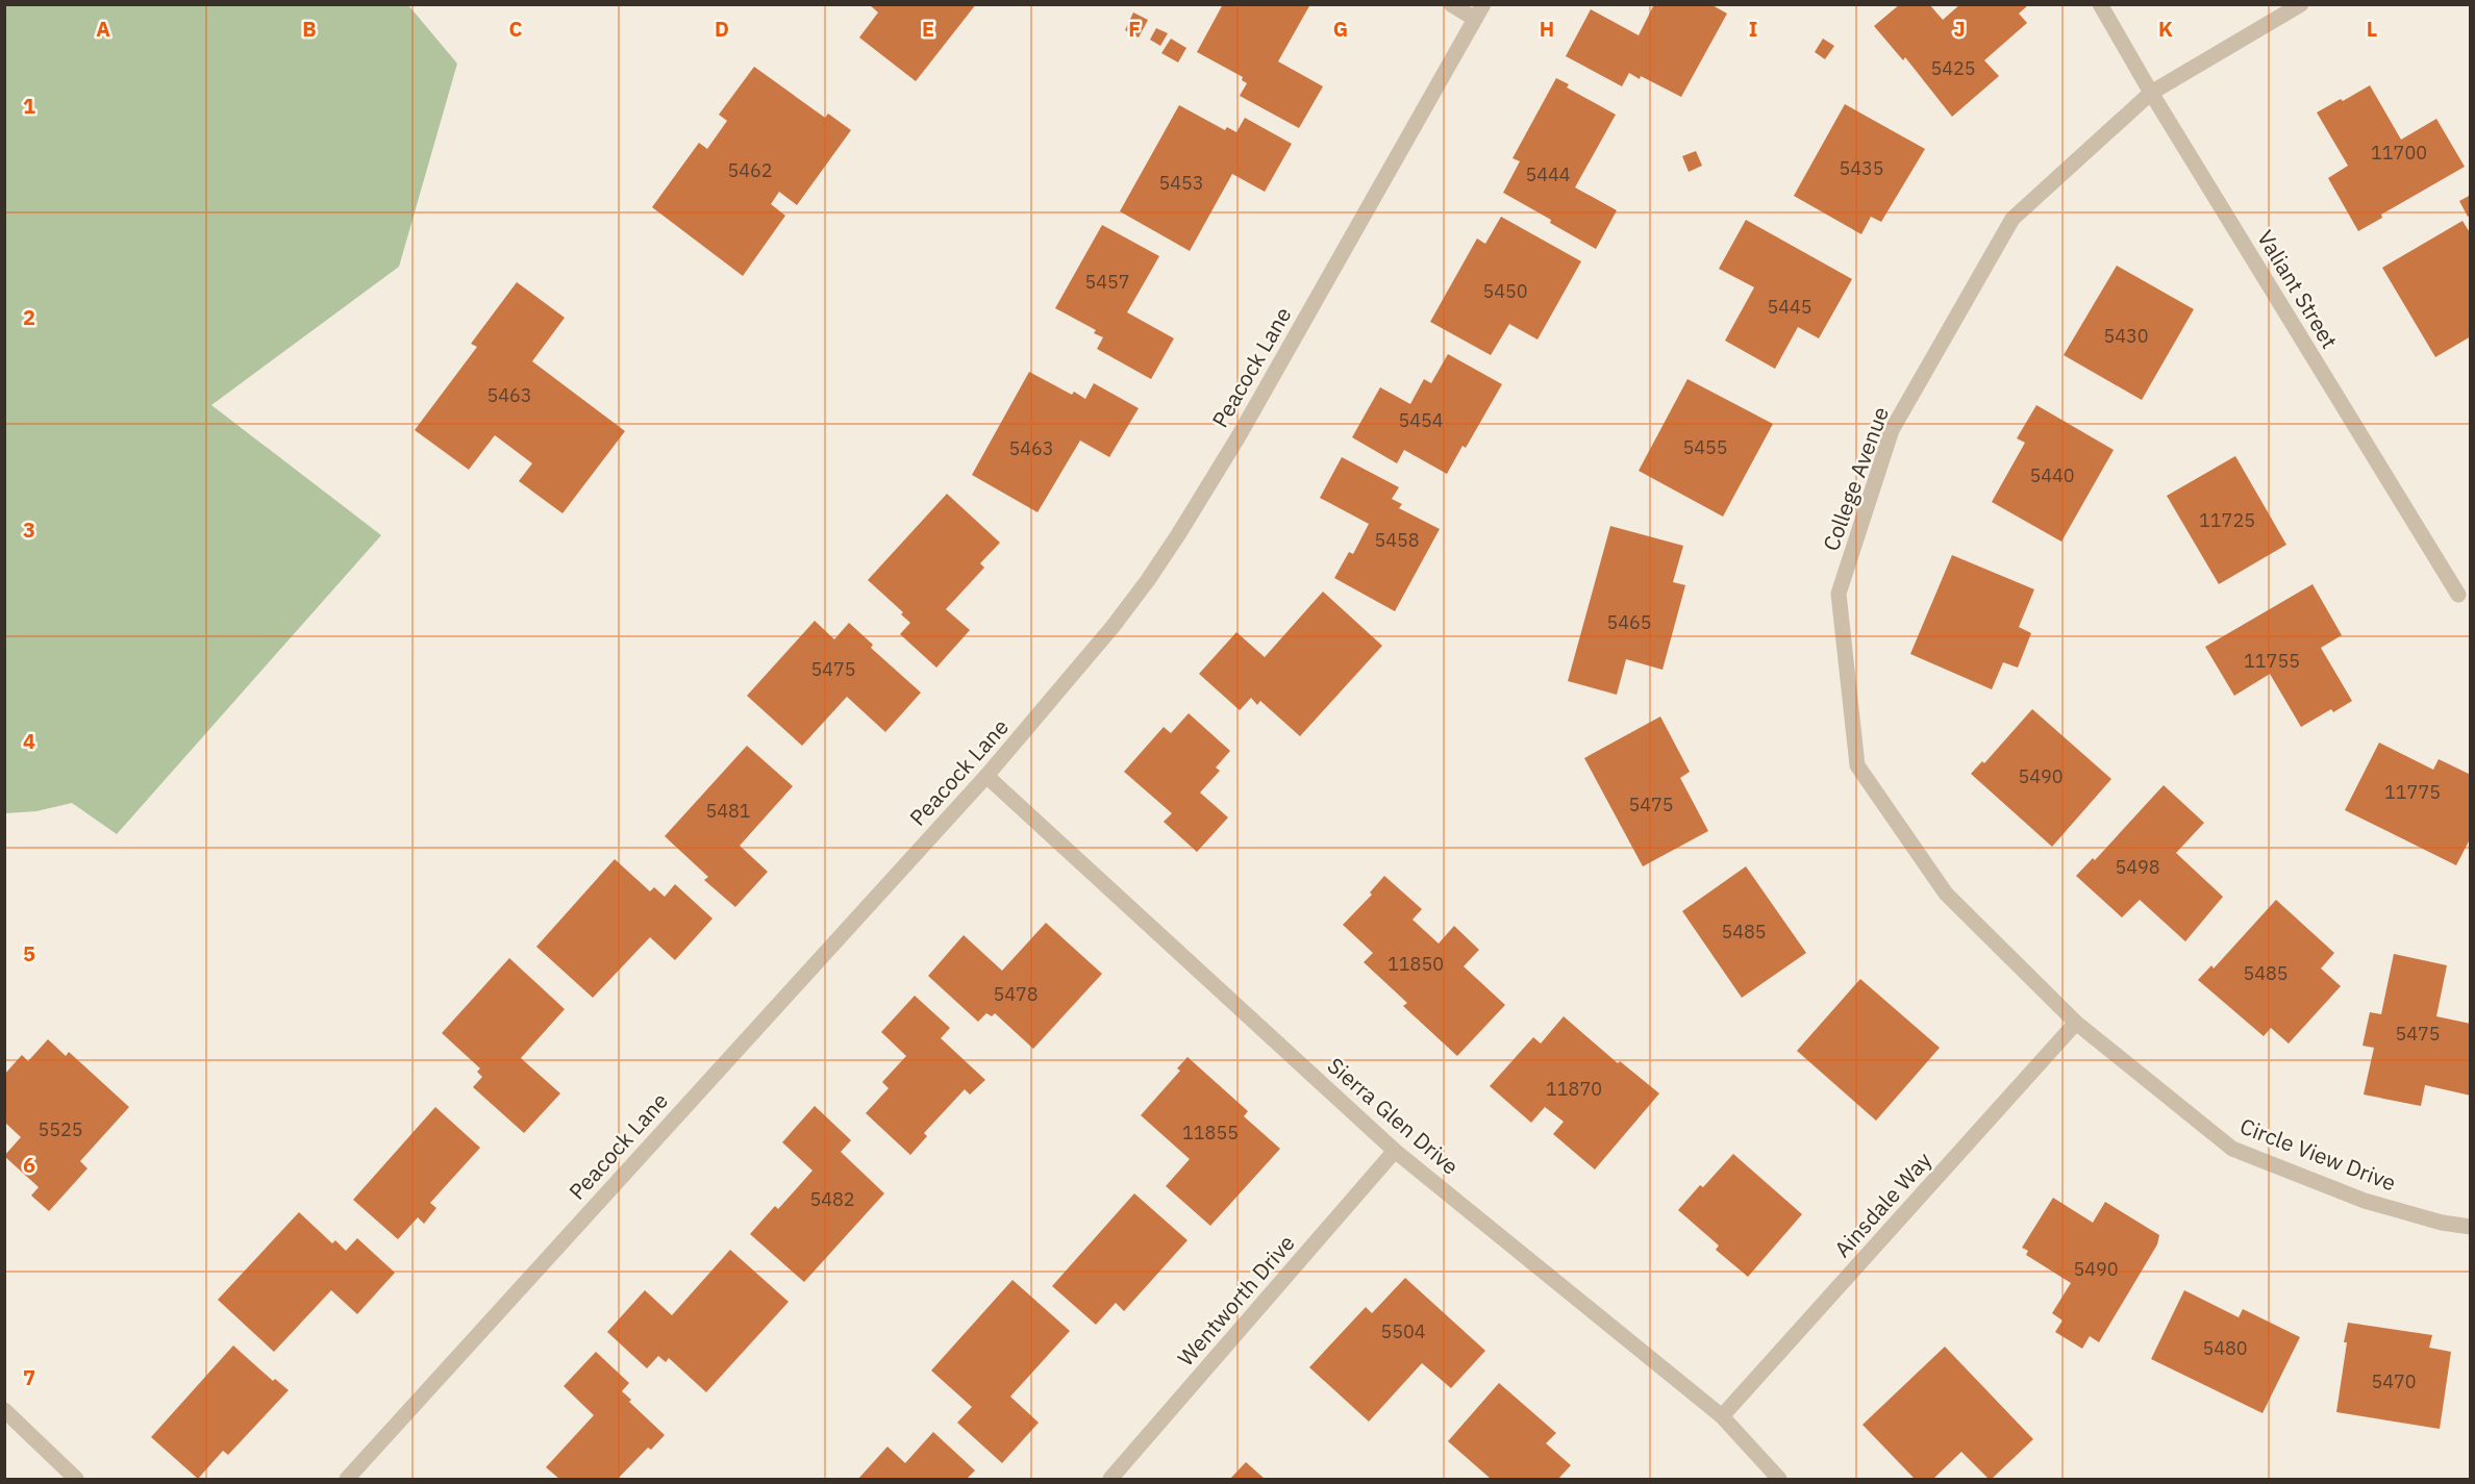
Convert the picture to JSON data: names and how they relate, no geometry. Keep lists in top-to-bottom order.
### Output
{
  "streets": {
    "street": [
      "Valiant Street",
      "Peacock Lane",
      "College Avenue",
      "Sierra Glen Drive",
      "Circle View Drive",
      "Ainsdale Way",
      "Wentworth Drive"
    ]
  },
  "crossings": [
    ["Valiant Street", "College Avenue"],
    ["Peacock Lane", "Sierra Glen Drive"],
    ["College Avenue", "Circle View Drive"],
    ["College Avenue", "Ainsdale Way"],
    ["Sierra Glen Drive", "Ainsdale Way"],
    ["Sierra Glen Drive", "Wentworth Drive"],
    ["Circle View Drive", "Ainsdale Way"]
  ],
  "house_numbers": [
    "5425",
    "11700",
    "5435",
    "5462",
    "5444",
    "5453",
    "5457",
    "5450",
    "5445",
    "5430",
    "5463",
    "5454",
    "5455",
    "5463",
    "5440",
    "11725",
    "5458",
    "5465",
    "11755",
    "5475",
    "5490",
    "11775",
    "5475",
    "5481",
    "5498",
    "5485",
    "11850",
    "5485",
    "5478",
    "5475",
    "11870",
    "5525",
    "11855",
    "5482",
    "5490",
    "5504",
    "5480",
    "5470"
  ],
  "grid": {
    "columns": [
      "A",
      "B",
      "C",
      "D",
      "E",
      "F",
      "G",
      "H",
      "I",
      "J",
      "K",
      "L"
    ],
    "rows": [
      "1",
      "2",
      "3",
      "4",
      "5",
      "6",
      "7"
    ]
  }
}
